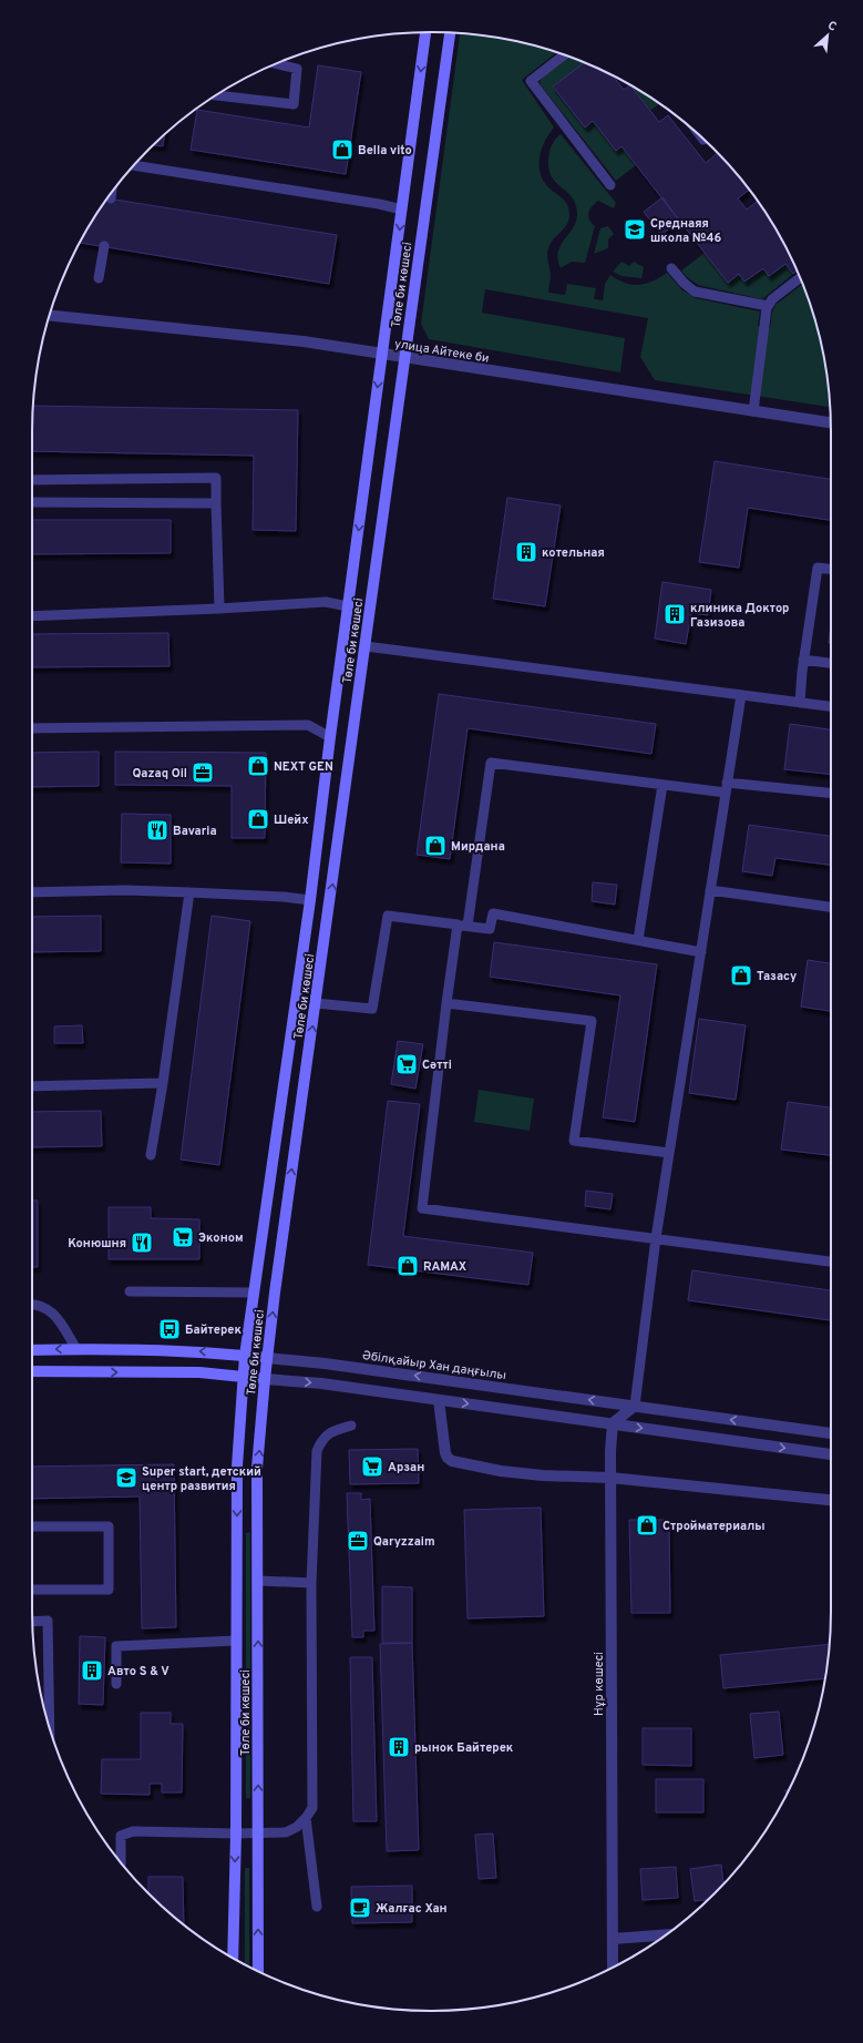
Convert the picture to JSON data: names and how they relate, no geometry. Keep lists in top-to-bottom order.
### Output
{
  "streets": {
    "main road": ["Төле би көшесі", "Әбілқайыр Хан даңғылы"],
    "street": ["улица Айтеке би", "Нұр көшесі"]
  },
  "crossings": [
    ["Төле би көшесі", "улица Айтеке би"],
    ["Төле би көшесі", "Әбілқайыр Хан даңғылы"]
  ],
  "one_way": ["Әбілқайыр Хан даңғылы"],
  "places": {
    "shop": [
      "Bella vito",
      "NEXT GEN",
      "Шейх",
      "Мирдана",
      "Тазасу",
      "RAMAX",
      "Стройматериалы"
    ],
    "school or university": ["Среднаяя школа №46", "Super start, детский центр развития"],
    "building": [
      "котельная",
      "клиника Доктор Газизова",
      "Авто S & V",
      "рынок Байтерек"
    ],
    "office": ["Qazaq Oil", "Qaryzzaim"],
    "restaurant": ["Bavaria", "Конюшня"],
    "supermarket": ["Cәтті", "Эконом", "Арзан"],
    "bus stop": ["Байтерек"],
    "cafe": ["Жалғас Хан"]
  },
  "north": "top right"
}
